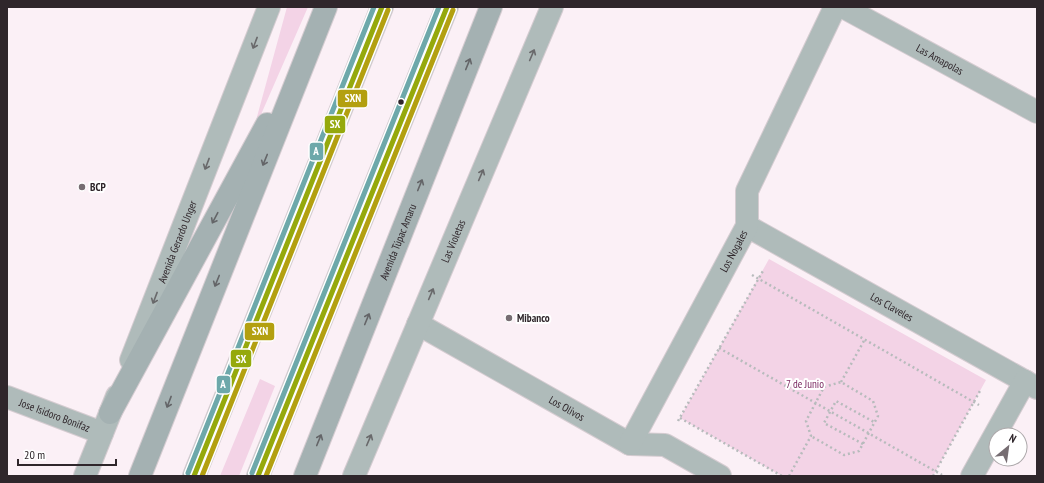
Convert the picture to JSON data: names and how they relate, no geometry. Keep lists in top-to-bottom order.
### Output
{
  "streets": {
    "main road": ["Avenida Túpac Amaru"],
    "street": [
      "Las Amapolas",
      "Las Violetas",
      "Avenida Gerardo Unger",
      "Los Nogales",
      "Los Claveles",
      "Los Olivos",
      "Jose Isidoro Bonifaz"
    ]
  },
  "crossings": [
    ["Las Violetas", "Los Olivos"],
    ["Avenida Gerardo Unger", "Jose Isidoro Bonifaz"],
    ["Los Nogales", "Los Claveles"],
    ["Los Nogales", "Los Olivos"]
  ],
  "parks": ["7 de Junio"],
  "places": ["BCP", "Mibanco"],
  "lines": ["transit line SX", "transit line A", "transit line SXN"],
  "scale_bar": "20 m",
  "north": "top right"
}
